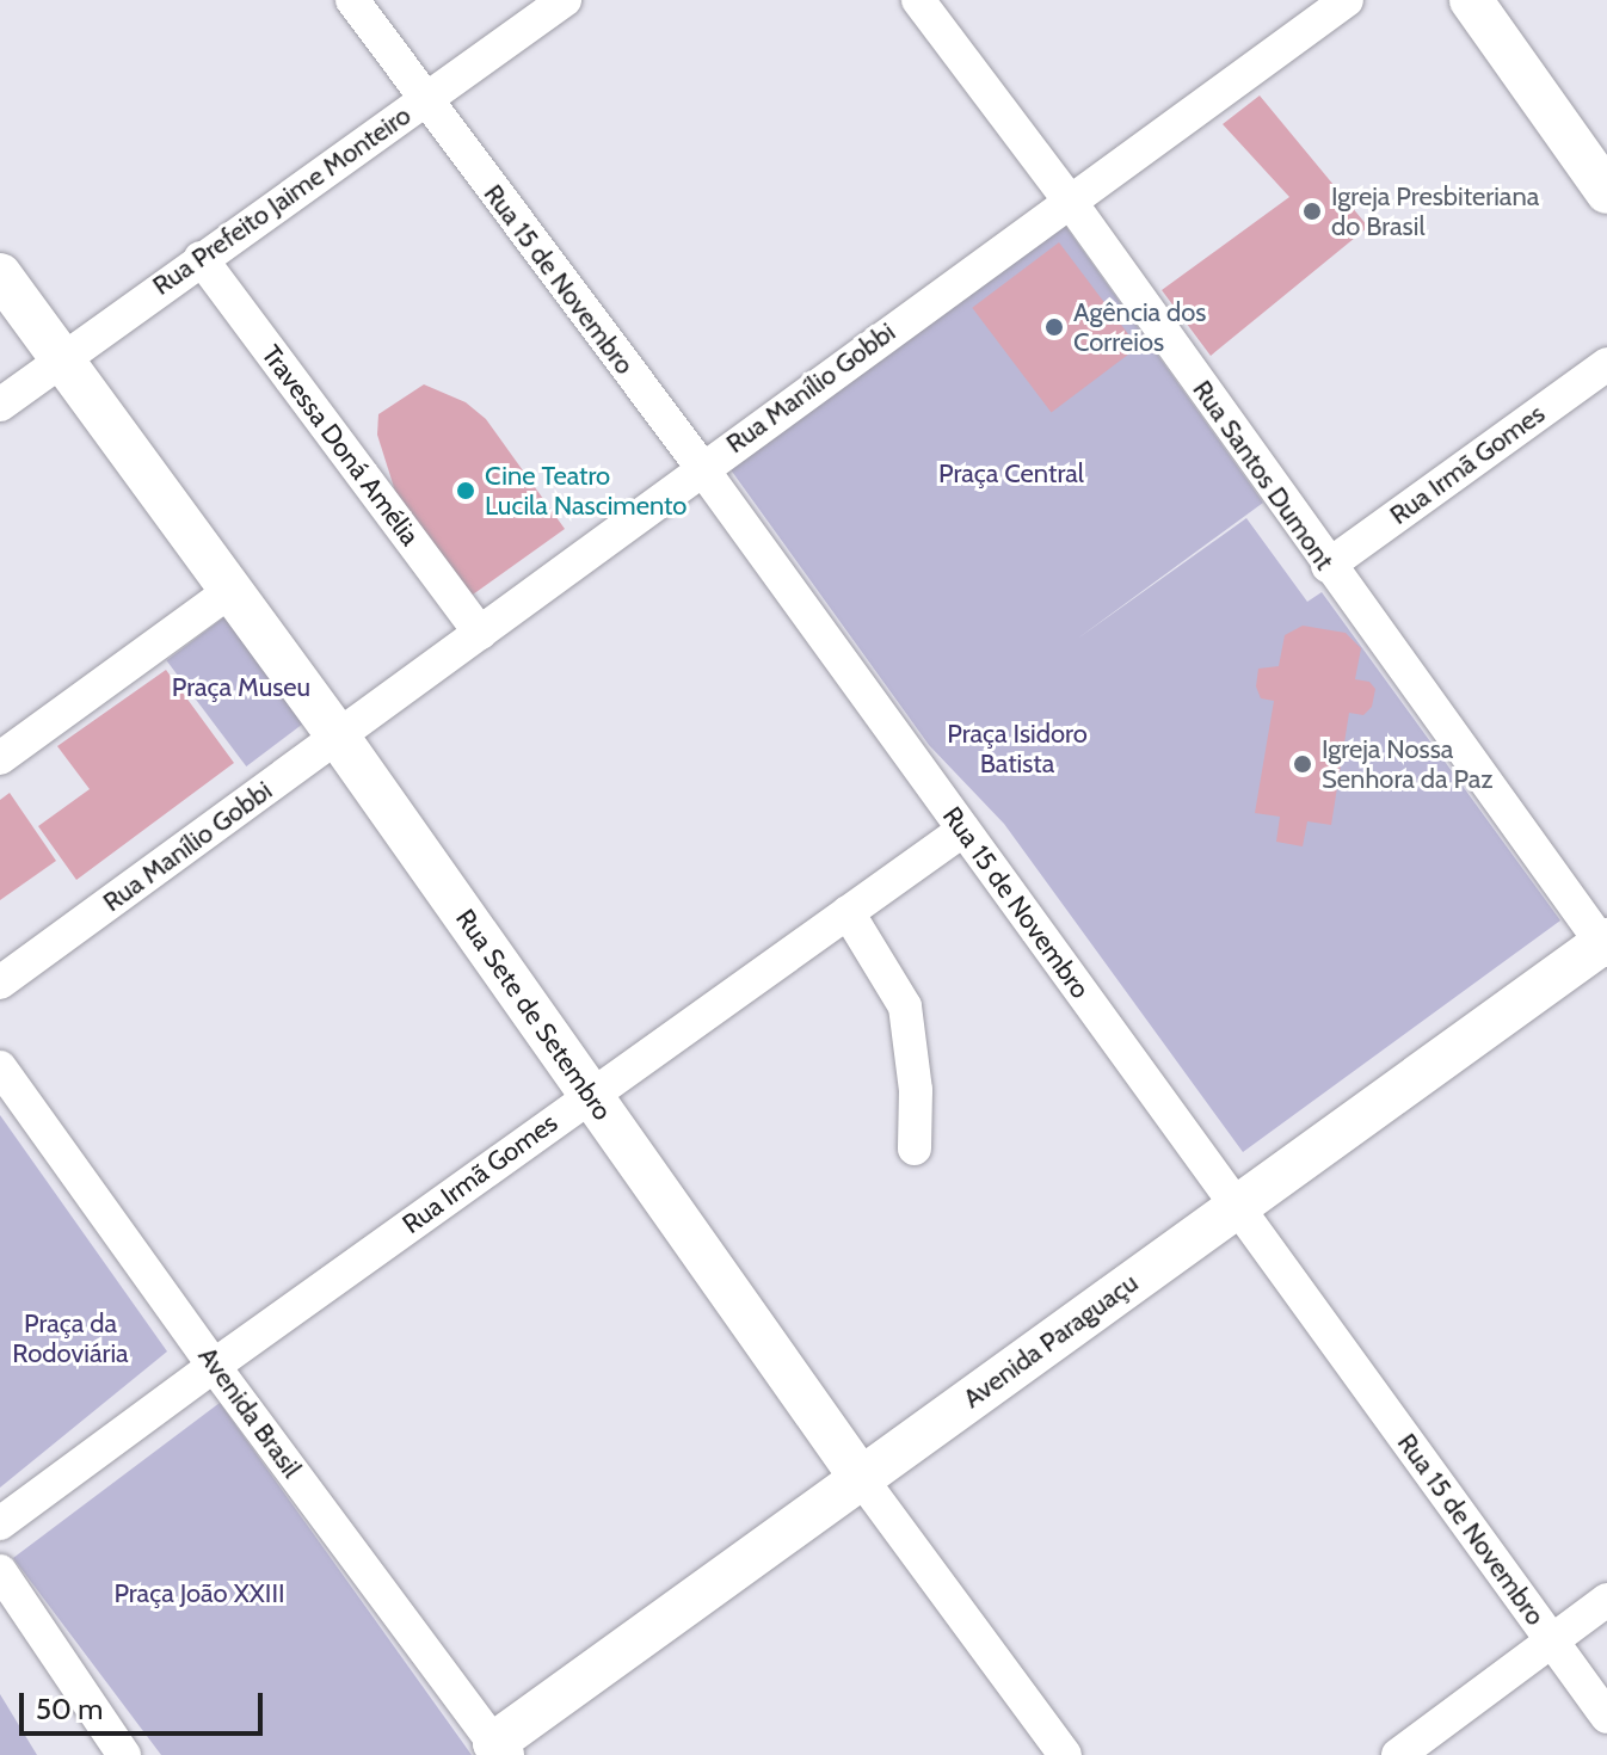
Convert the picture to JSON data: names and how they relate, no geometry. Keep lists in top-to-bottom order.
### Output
{
  "streets": {
    "main road": ["Rua Sete de Setembro", "Avenida Paraguaçu"],
    "street": [
      "Rua Prefeito Jaime Monteiro",
      "Rua 15 de Novembro",
      "Rua Manílio Gobbi",
      "Travessa Doná Amélia",
      "Rua Irmã Gomes",
      "Rua Santos Dumont",
      "Avenida Brasil"
    ]
  },
  "crossings": [
    ["Rua Prefeito Jaime Monteiro", "Rua 15 de Novembro"],
    ["Rua Prefeito Jaime Monteiro", "Travessa Doná Amélia"],
    ["Rua Prefeito Jaime Monteiro", "Rua Sete de Setembro"],
    ["Rua 15 de Novembro", "Rua Manílio Gobbi"],
    ["Rua 15 de Novembro", "Rua Irmã Gomes"],
    ["Rua 15 de Novembro", "Avenida Paraguaçu"],
    ["Rua Manílio Gobbi", "Travessa Doná Amélia"],
    ["Rua Manílio Gobbi", "Rua Santos Dumont"],
    ["Rua Manílio Gobbi", "Rua Sete de Setembro"],
    ["Rua Irmã Gomes", "Rua Santos Dumont"],
    ["Rua Irmã Gomes", "Rua Sete de Setembro"],
    ["Rua Irmã Gomes", "Avenida Brasil"],
    ["Rua Santos Dumont", "Avenida Paraguaçu"],
    ["Rua Sete de Setembro", "Avenida Paraguaçu"],
    ["Avenida Paraguaçu", "Avenida Brasil"]
  ],
  "parks": [
    "Praça Central",
    "Praça Museu",
    "Praça Isidoro Batista",
    "Praça da Rodoviária",
    "Praça João XXIII"
  ],
  "places": [
    "Igreja Presbiteriana do Brasil",
    "Agência dos Correios",
    "Cine Teatro Lucila Nascimento",
    "Igreja Nossa Senhora da Paz"
  ],
  "scale_bar": "50 m"
}
